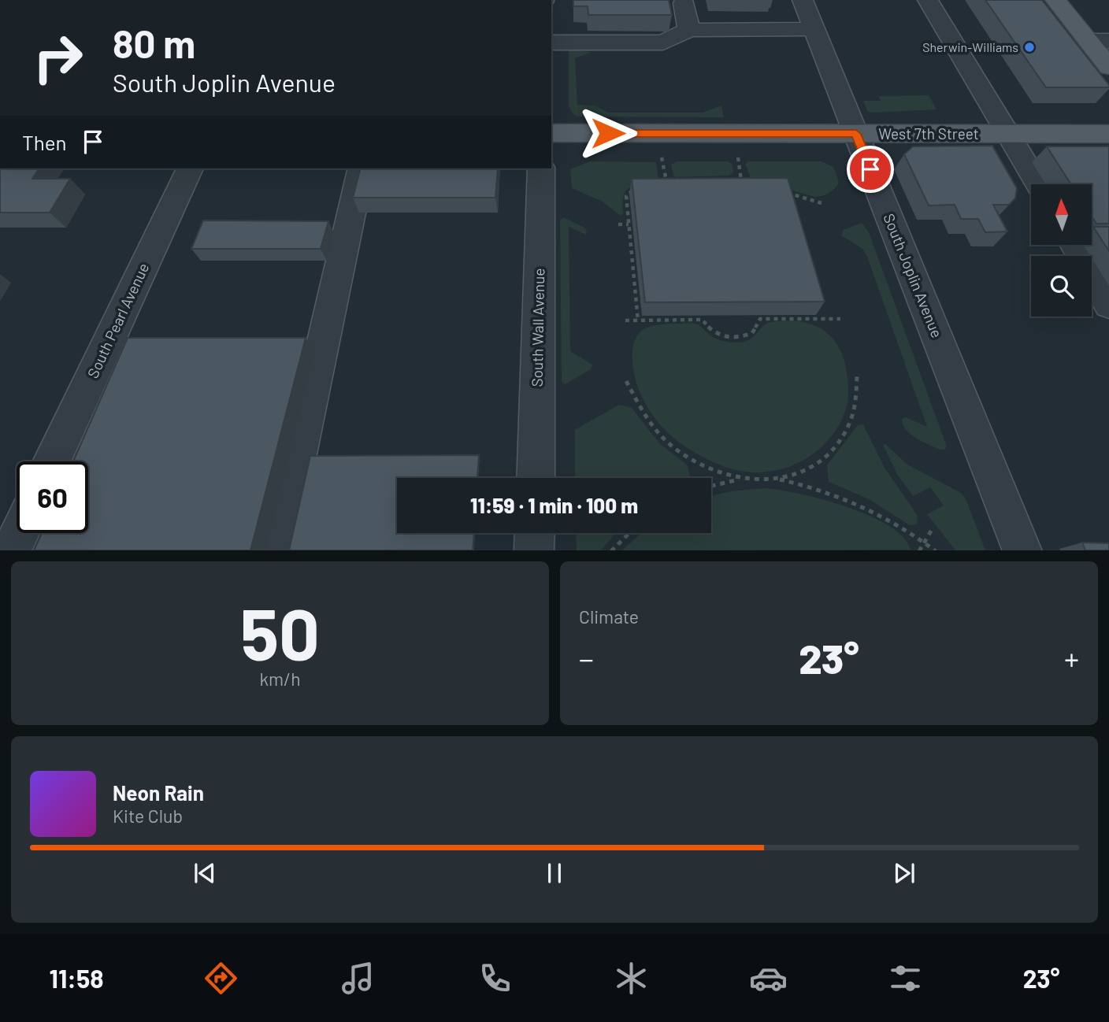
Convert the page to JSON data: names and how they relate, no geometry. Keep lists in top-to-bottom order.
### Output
{
  "streets": {
    "main road": ["West 7th Street"],
    "street": ["South Joplin Avenue", "South Pearl Avenue", "South Wall Avenue"]
  },
  "crossings": [
    ["West 7th Street", "South Joplin Avenue"]
  ],
  "places": ["Sherwin-Williams"],
  "north": "top",
  "page": {
    "turn": ["80 m", "South Joplin Avenue"],
    "then": "Then",
    "limit": "60",
    "trip": "11:59 · 1 min · 100 m",
    "tile": [
      ["50", "km/h"],
      "Climate"
    ],
    "heat": ["−", "23°", "+"],
    "song": ["Neon Rain", "Kite Club"],
    "tabs": ["11:58", "23°"]
  }
}
